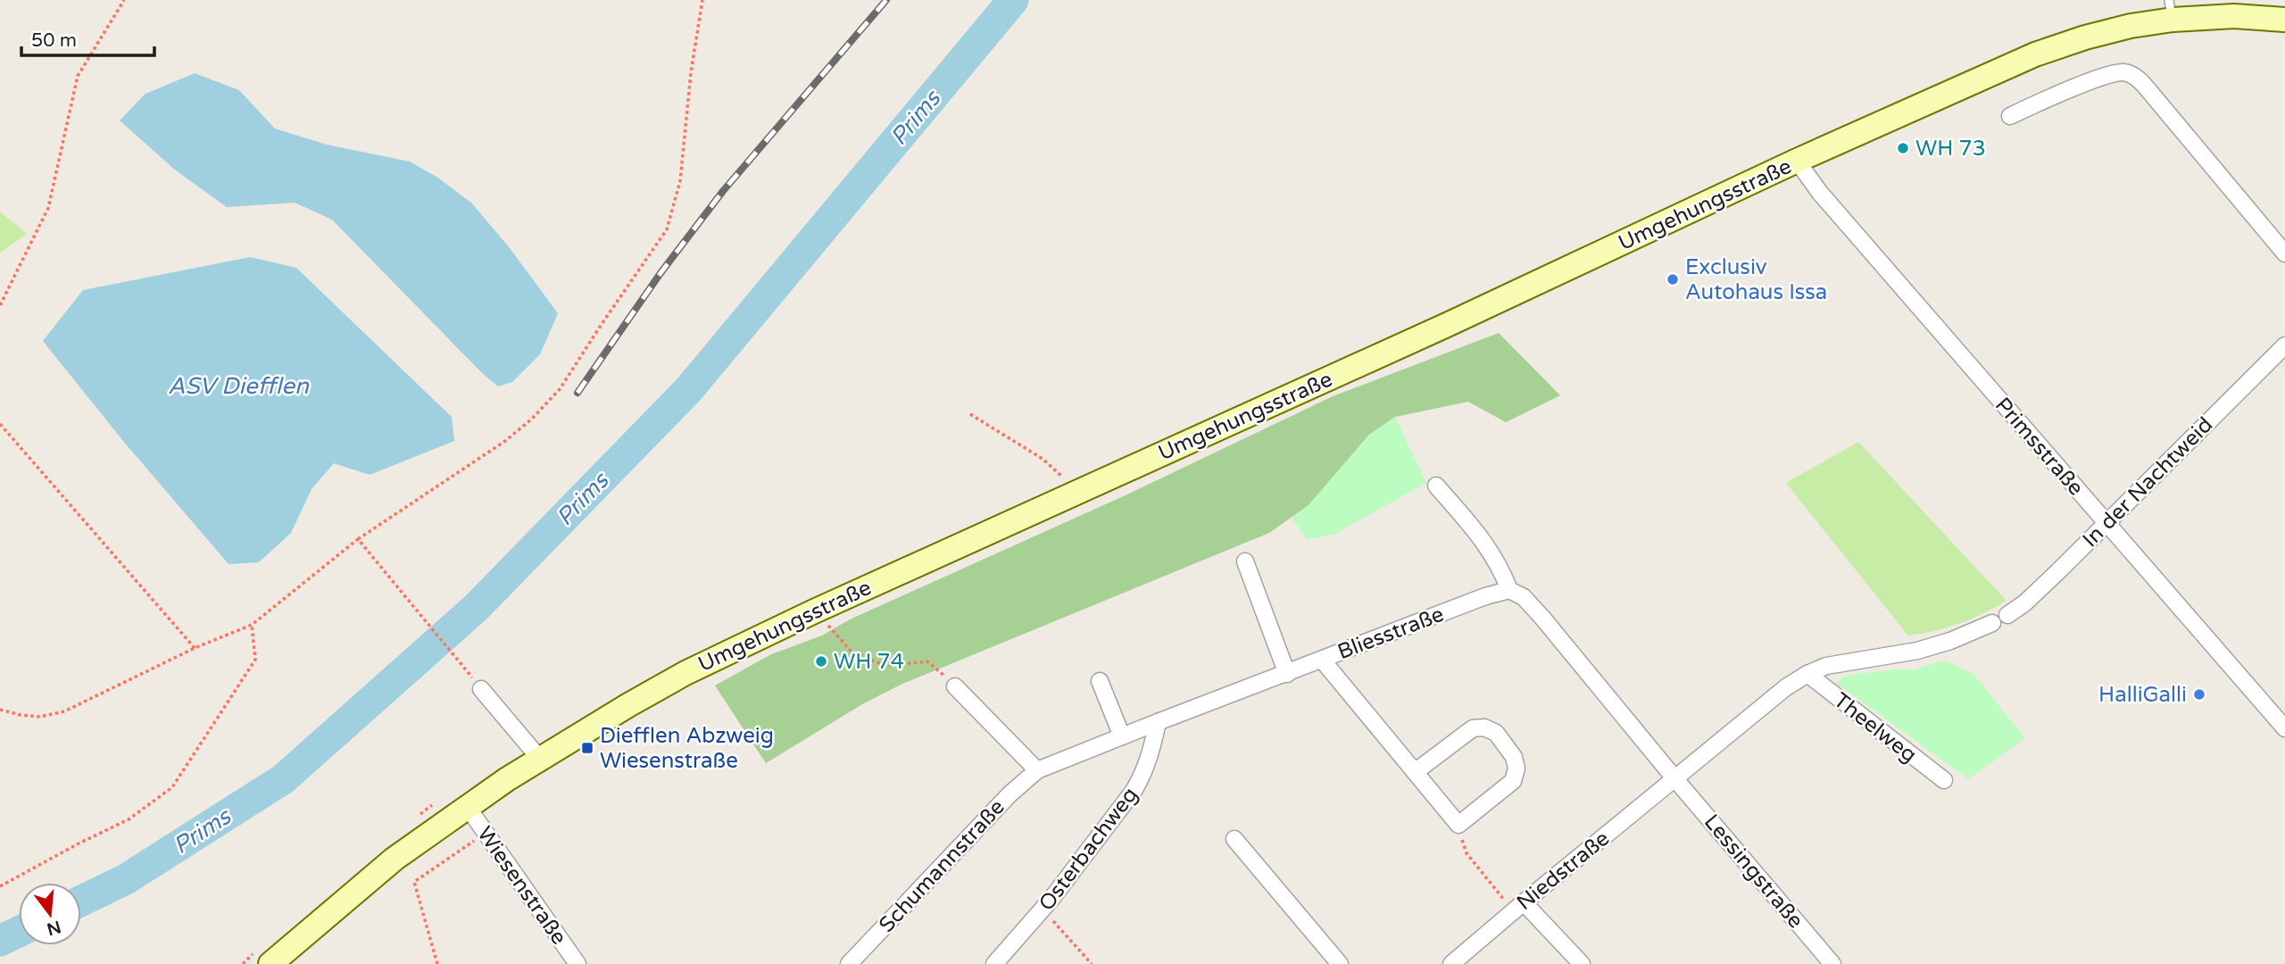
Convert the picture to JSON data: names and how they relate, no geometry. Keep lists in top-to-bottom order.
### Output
{
  "streets": {
    "main road": ["Umgehungsstraße"],
    "street": [
      "Primsstraße",
      "In der Nachtweid",
      "Bliesstraße",
      "Theelweg",
      "Osterbachweg",
      "Schumannstraße",
      "Niedstraße",
      "Lessingstraße",
      "Wiesenstraße"
    ]
  },
  "crossings": [
    ["Umgehungsstraße", "Primsstraße"],
    ["Umgehungsstraße", "Wiesenstraße"],
    ["Primsstraße", "In der Nachtweid"],
    ["Bliesstraße", "Osterbachweg"],
    ["Bliesstraße", "Schumannstraße"],
    ["Niedstraße", "Lessingstraße"]
  ],
  "water": ["Prims", "ASV Diefflen"],
  "places": {
    "other": [
      "WH 73",
      "Exclusiv Autohaus Issa",
      "WH 74",
      "HalliGalli"
    ],
    "transit": ["Diefflen Abzweig Wiesenstraße"]
  },
  "scale_bar": "50 m",
  "north": "bottom"
}
